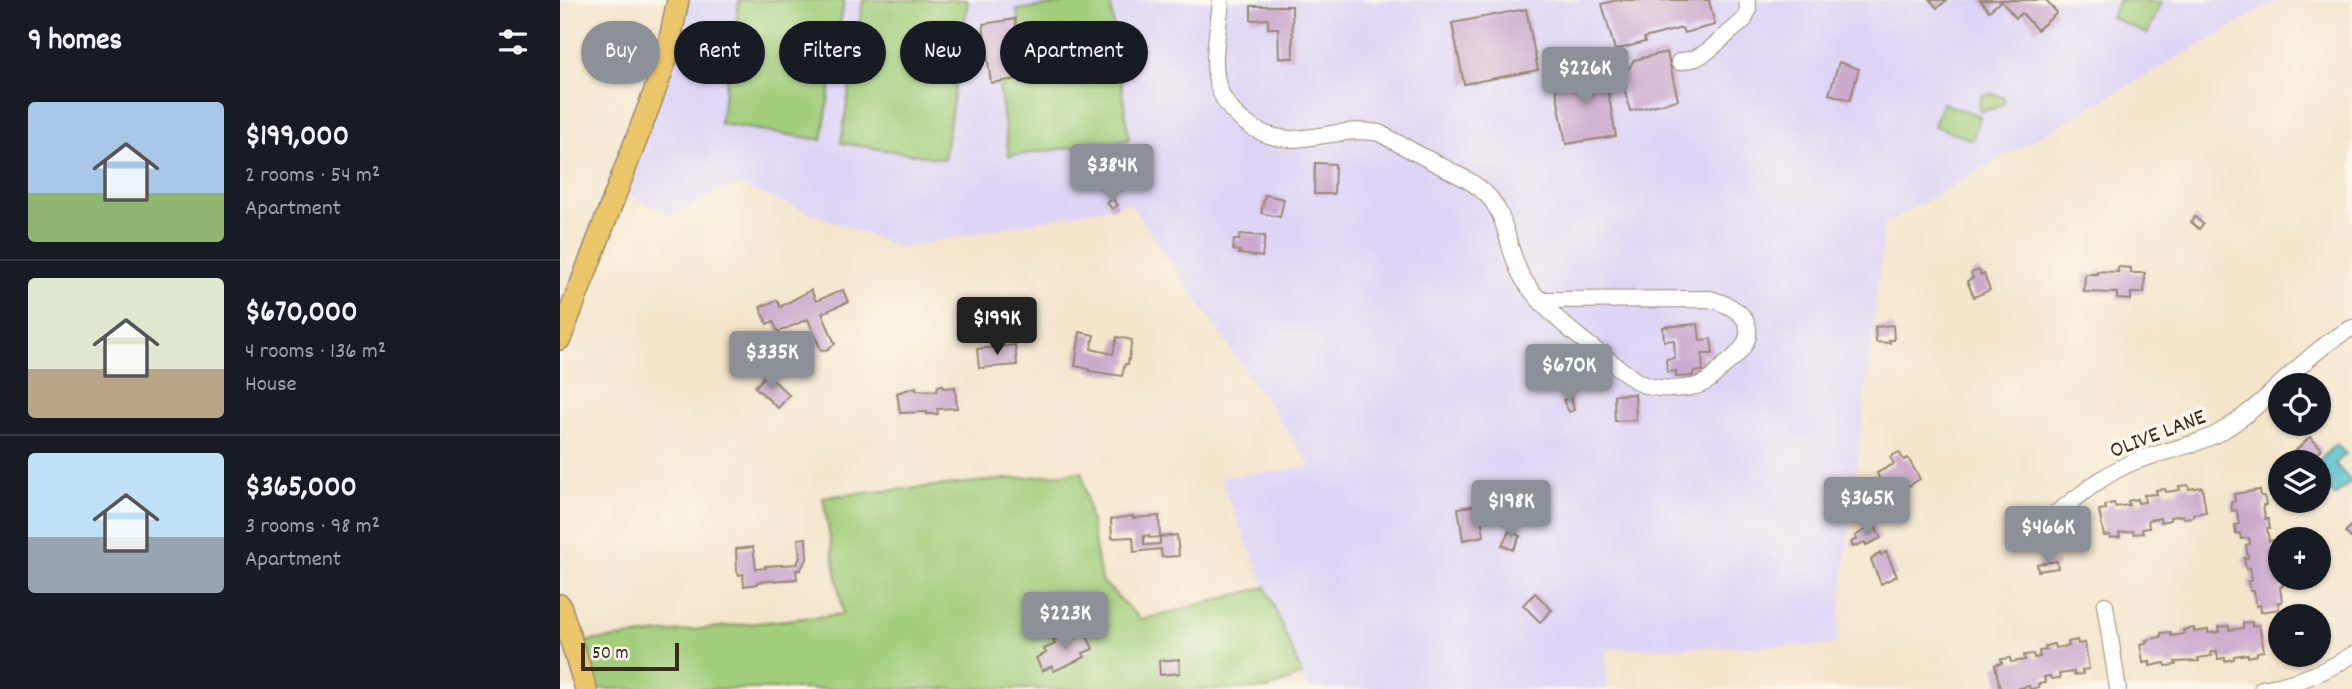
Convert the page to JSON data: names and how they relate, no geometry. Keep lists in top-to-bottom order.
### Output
{
  "streets": {
    "street": ["OLIVE LANE"]
  },
  "scale_bar": "50 m",
  "page": {
    "heading": "9 homes",
    "chip": [
      "Buy",
      "Rent",
      "Filters",
      "New",
      "Apartment"
    ],
    "price": [
      "$226K",
      "$384K",
      "$199K",
      "$335K",
      "$670K",
      "$365K",
      "$198K",
      "$466K",
      "$223K"
    ],
    "list": [
      {
        "name": "$199,000",
        "note": "2 rooms · 54 m² · Apartment"
      },
      {
        "name": "$670,000",
        "note": "4 rooms · 136 m² · House"
      },
      {
        "name": "$365,000",
        "note": "3 rooms · 98 m² · Apartment"
      }
    ],
    "map_buttons": ["+", "−"],
    "scale": "50 m"
  }
}
